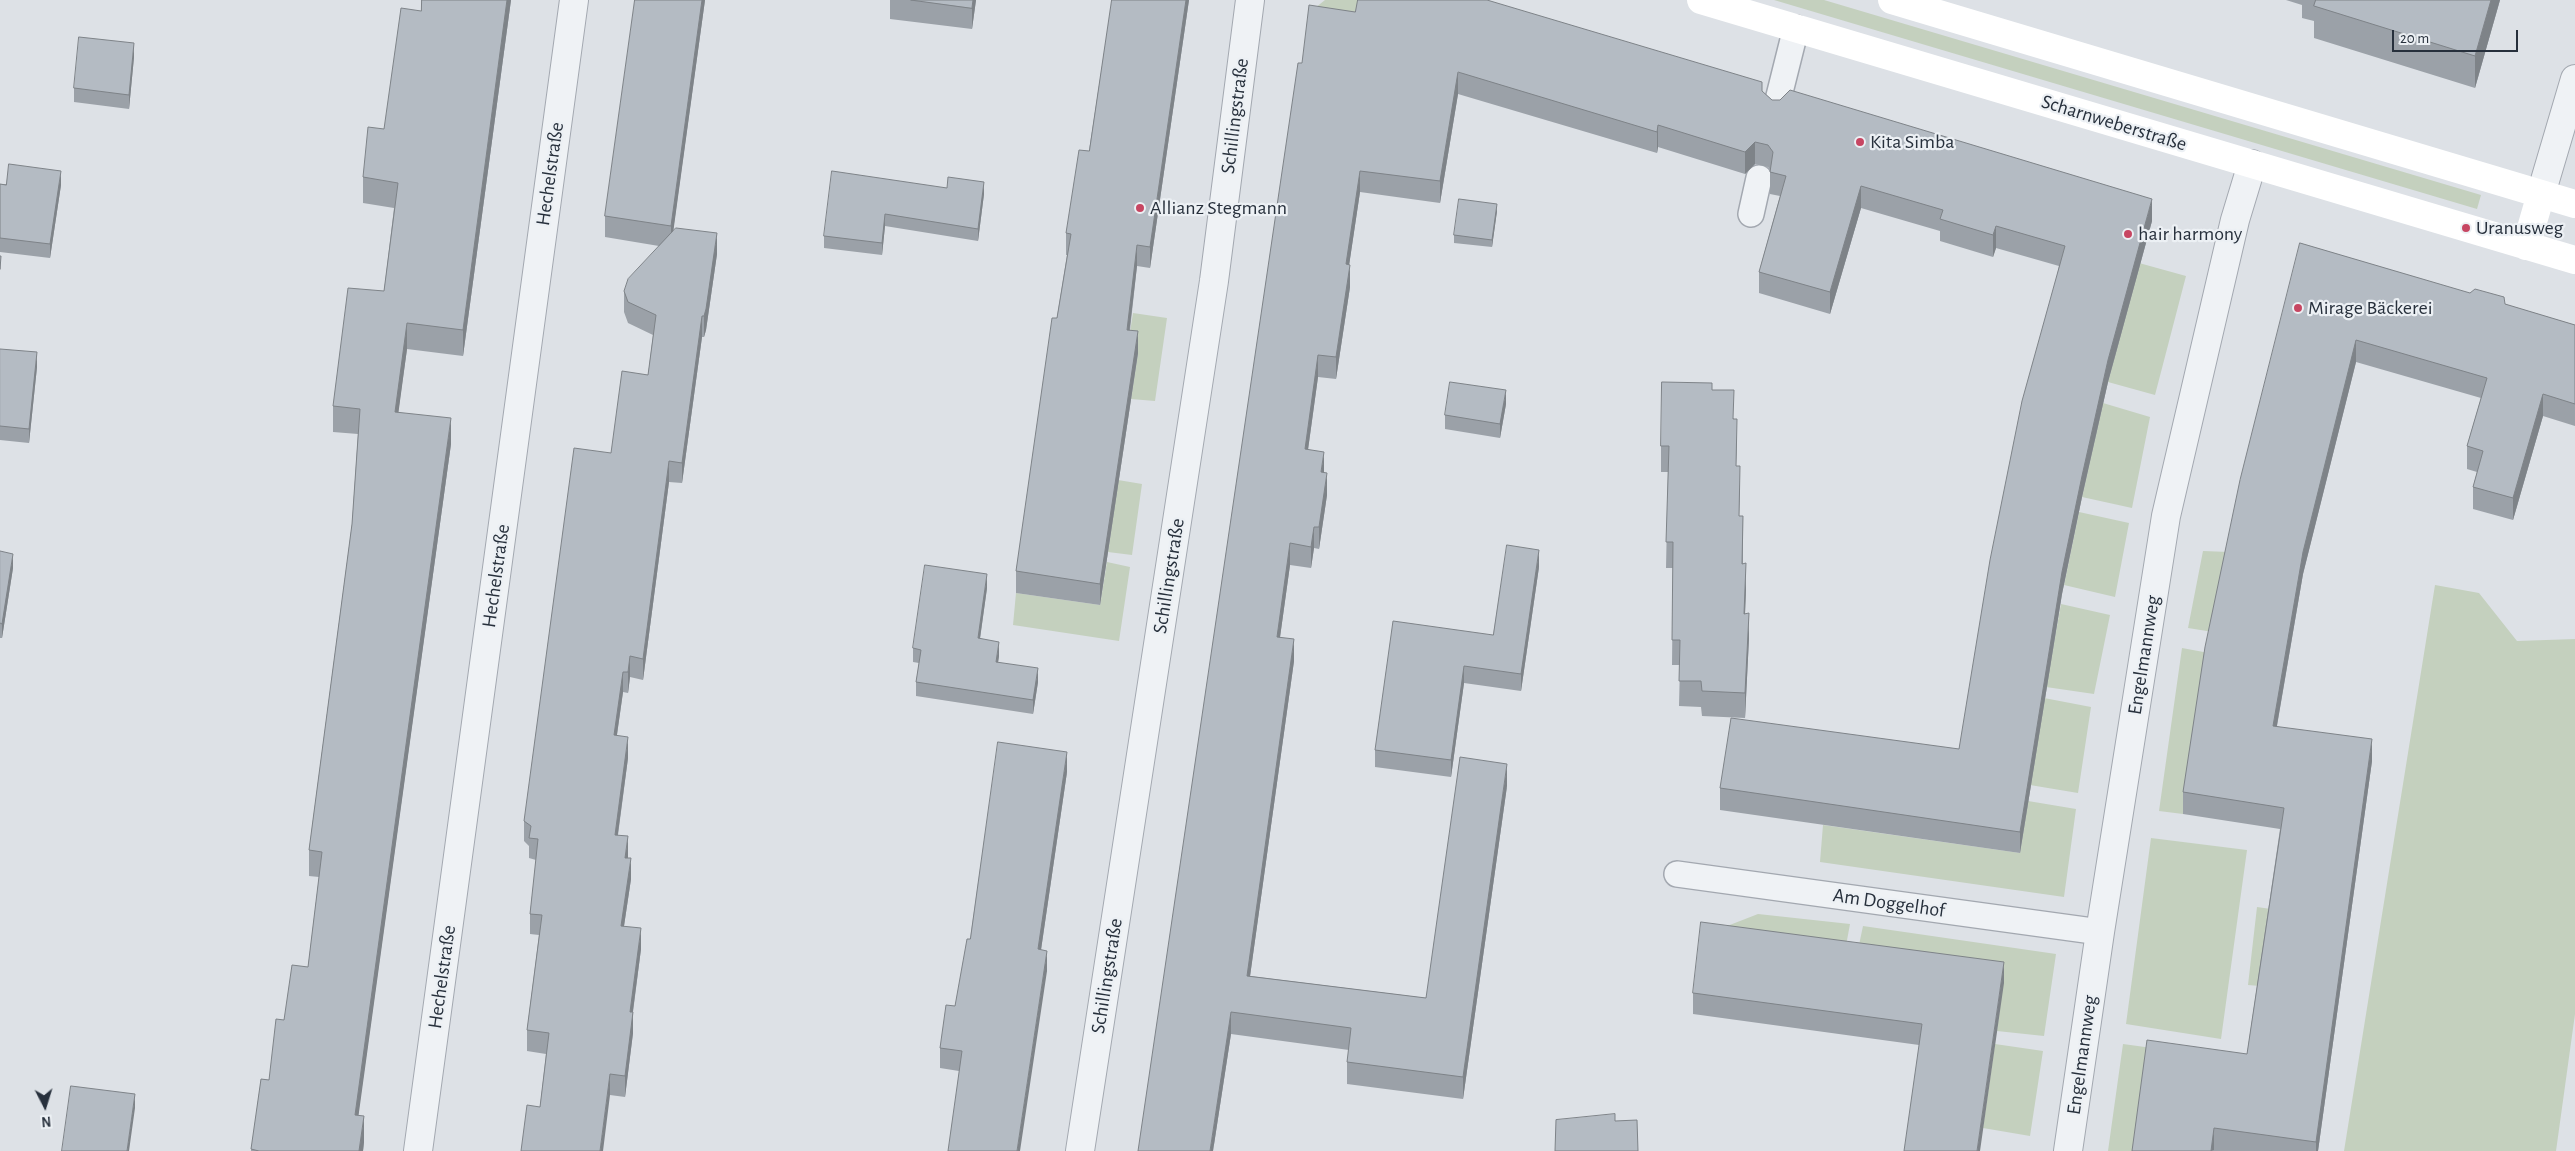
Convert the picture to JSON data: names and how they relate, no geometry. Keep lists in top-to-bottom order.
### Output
{
  "streets": {
    "main road": ["Scharnweberstraße"],
    "street": ["Schillingstraße", "Hechelstraße", "Engelmannweg"],
    "lane": ["Am Doggelhof"]
  },
  "crossings": [
    ["Scharnweberstraße", "Engelmannweg"],
    ["Engelmannweg", "Am Doggelhof"]
  ],
  "places": [
    "Kita Simba",
    "Allianz Stegmann",
    "Uranusweg",
    "hair harmony",
    "Mirage Bäckerei"
  ],
  "scale_bar": "20 m",
  "north": "bottom"
}
